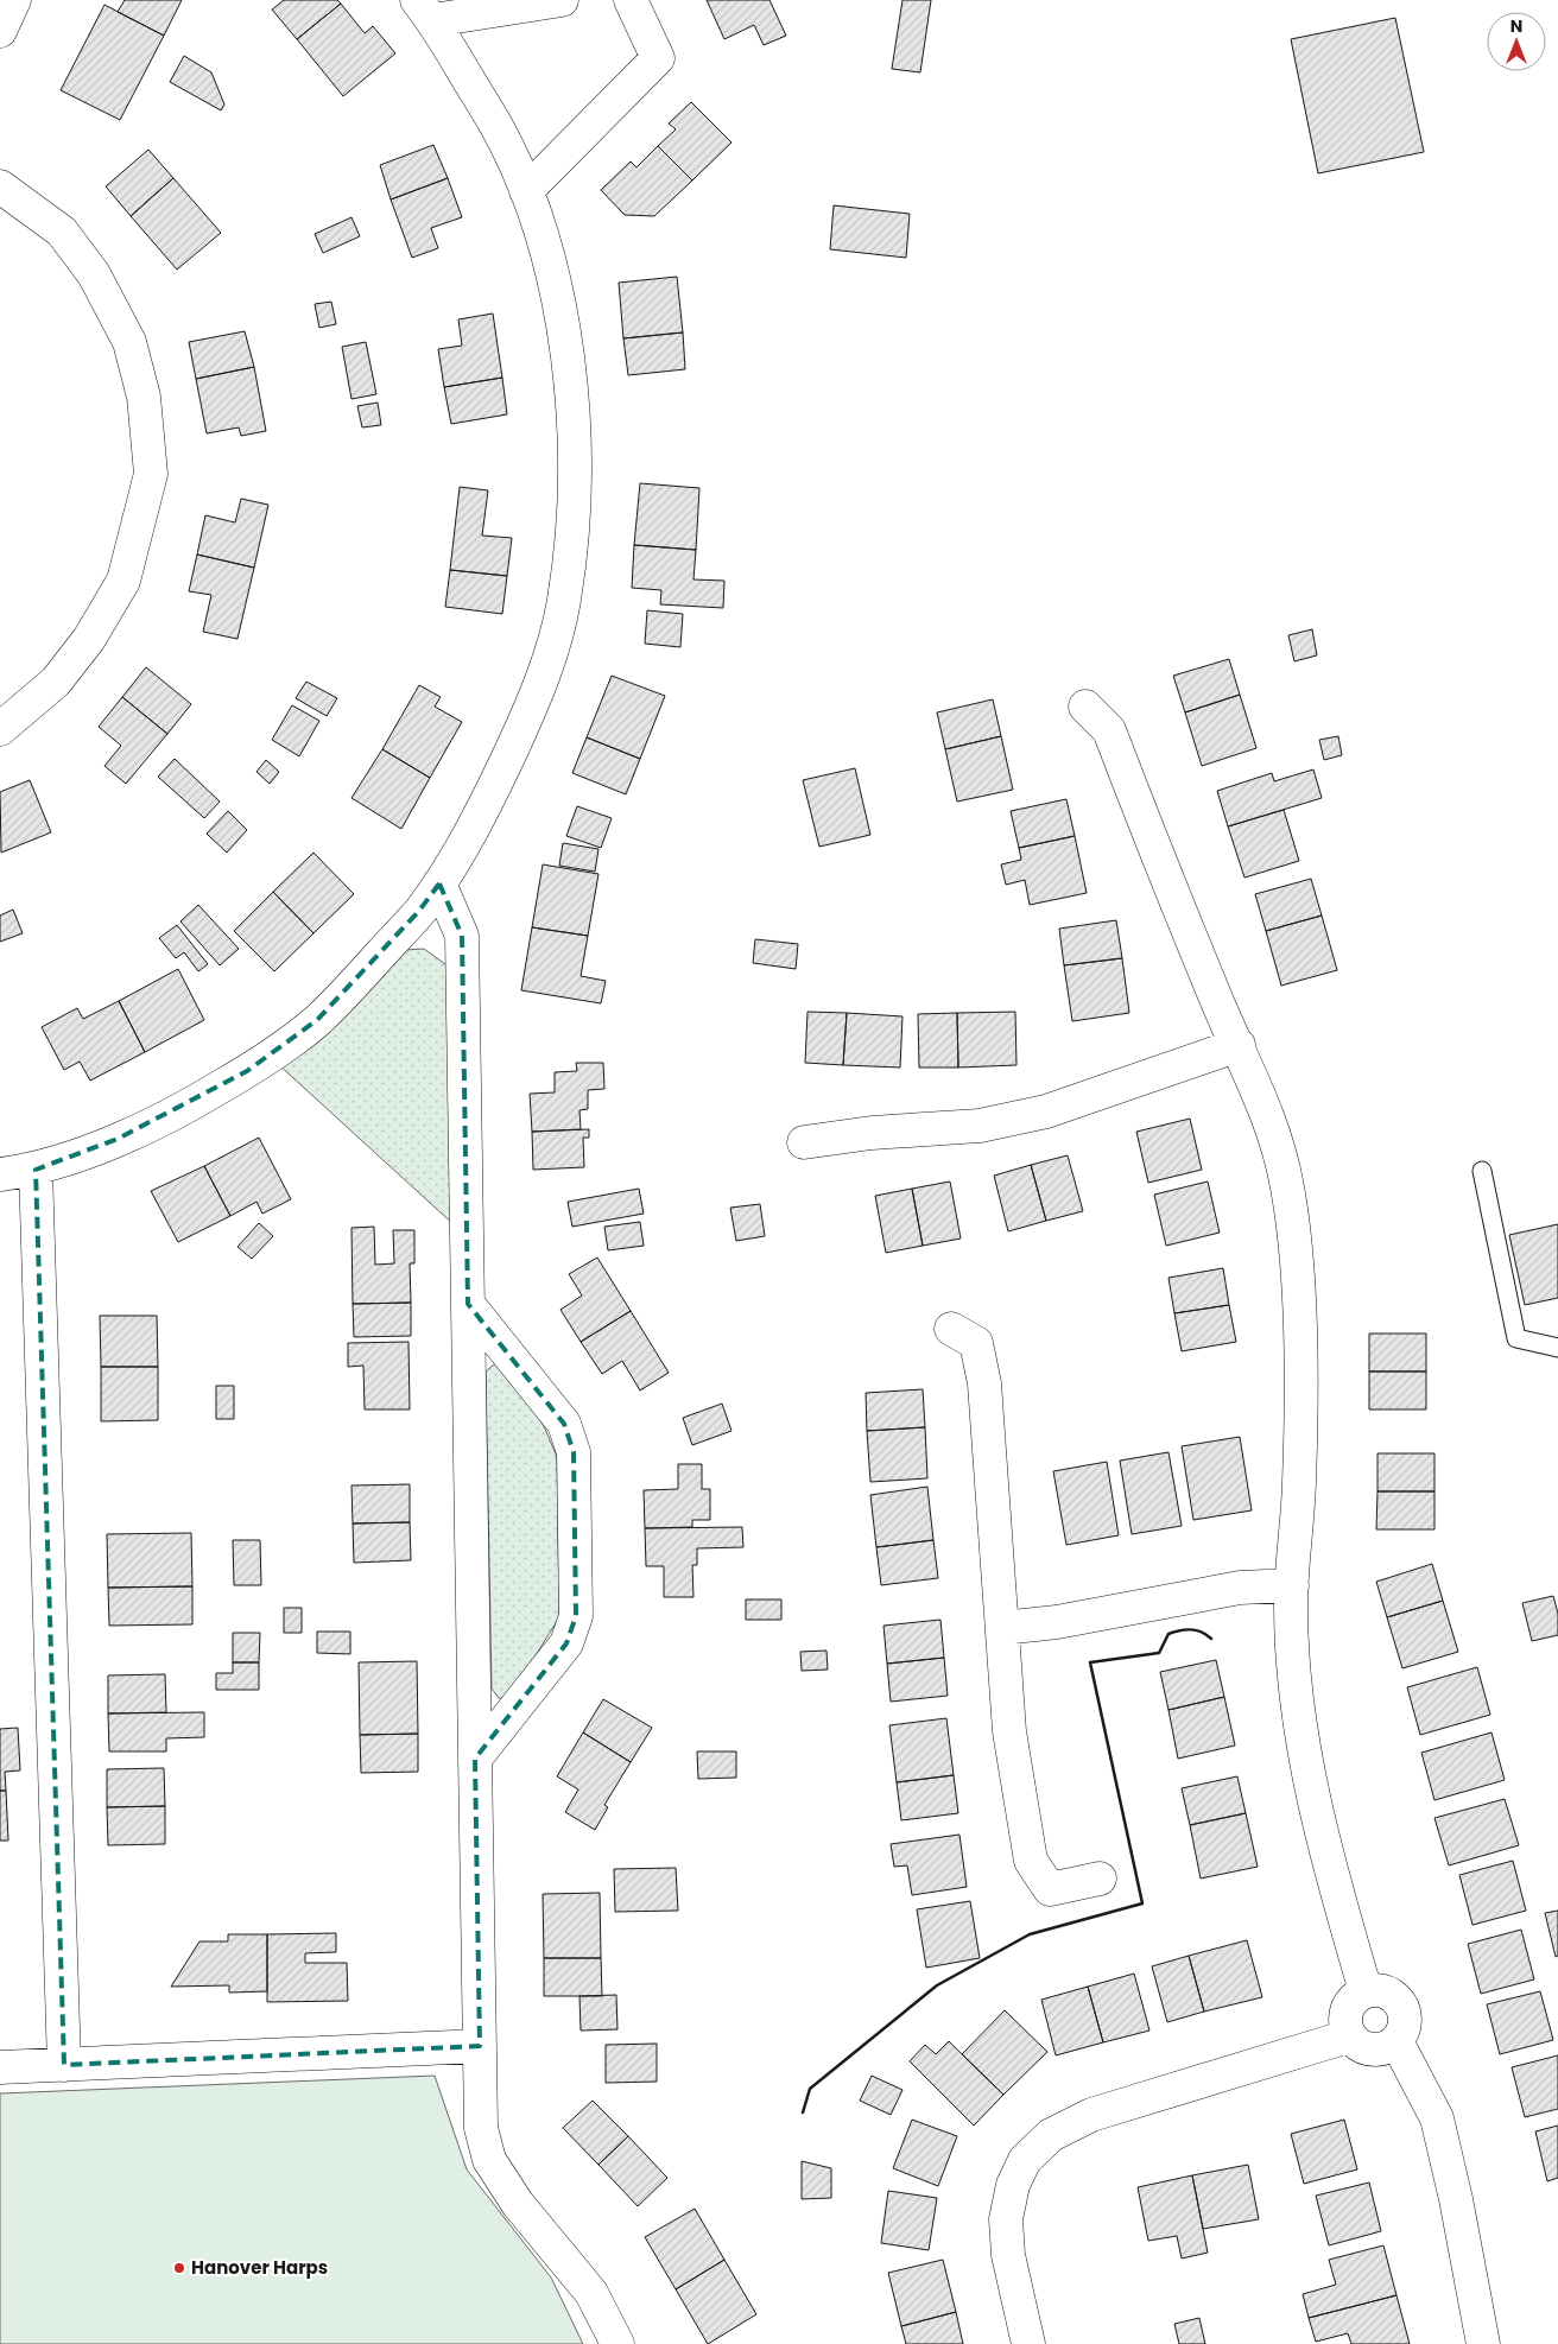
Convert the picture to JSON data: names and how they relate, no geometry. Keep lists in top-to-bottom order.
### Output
{
  "places": ["Hanover Harps"],
  "north": "top"
}
